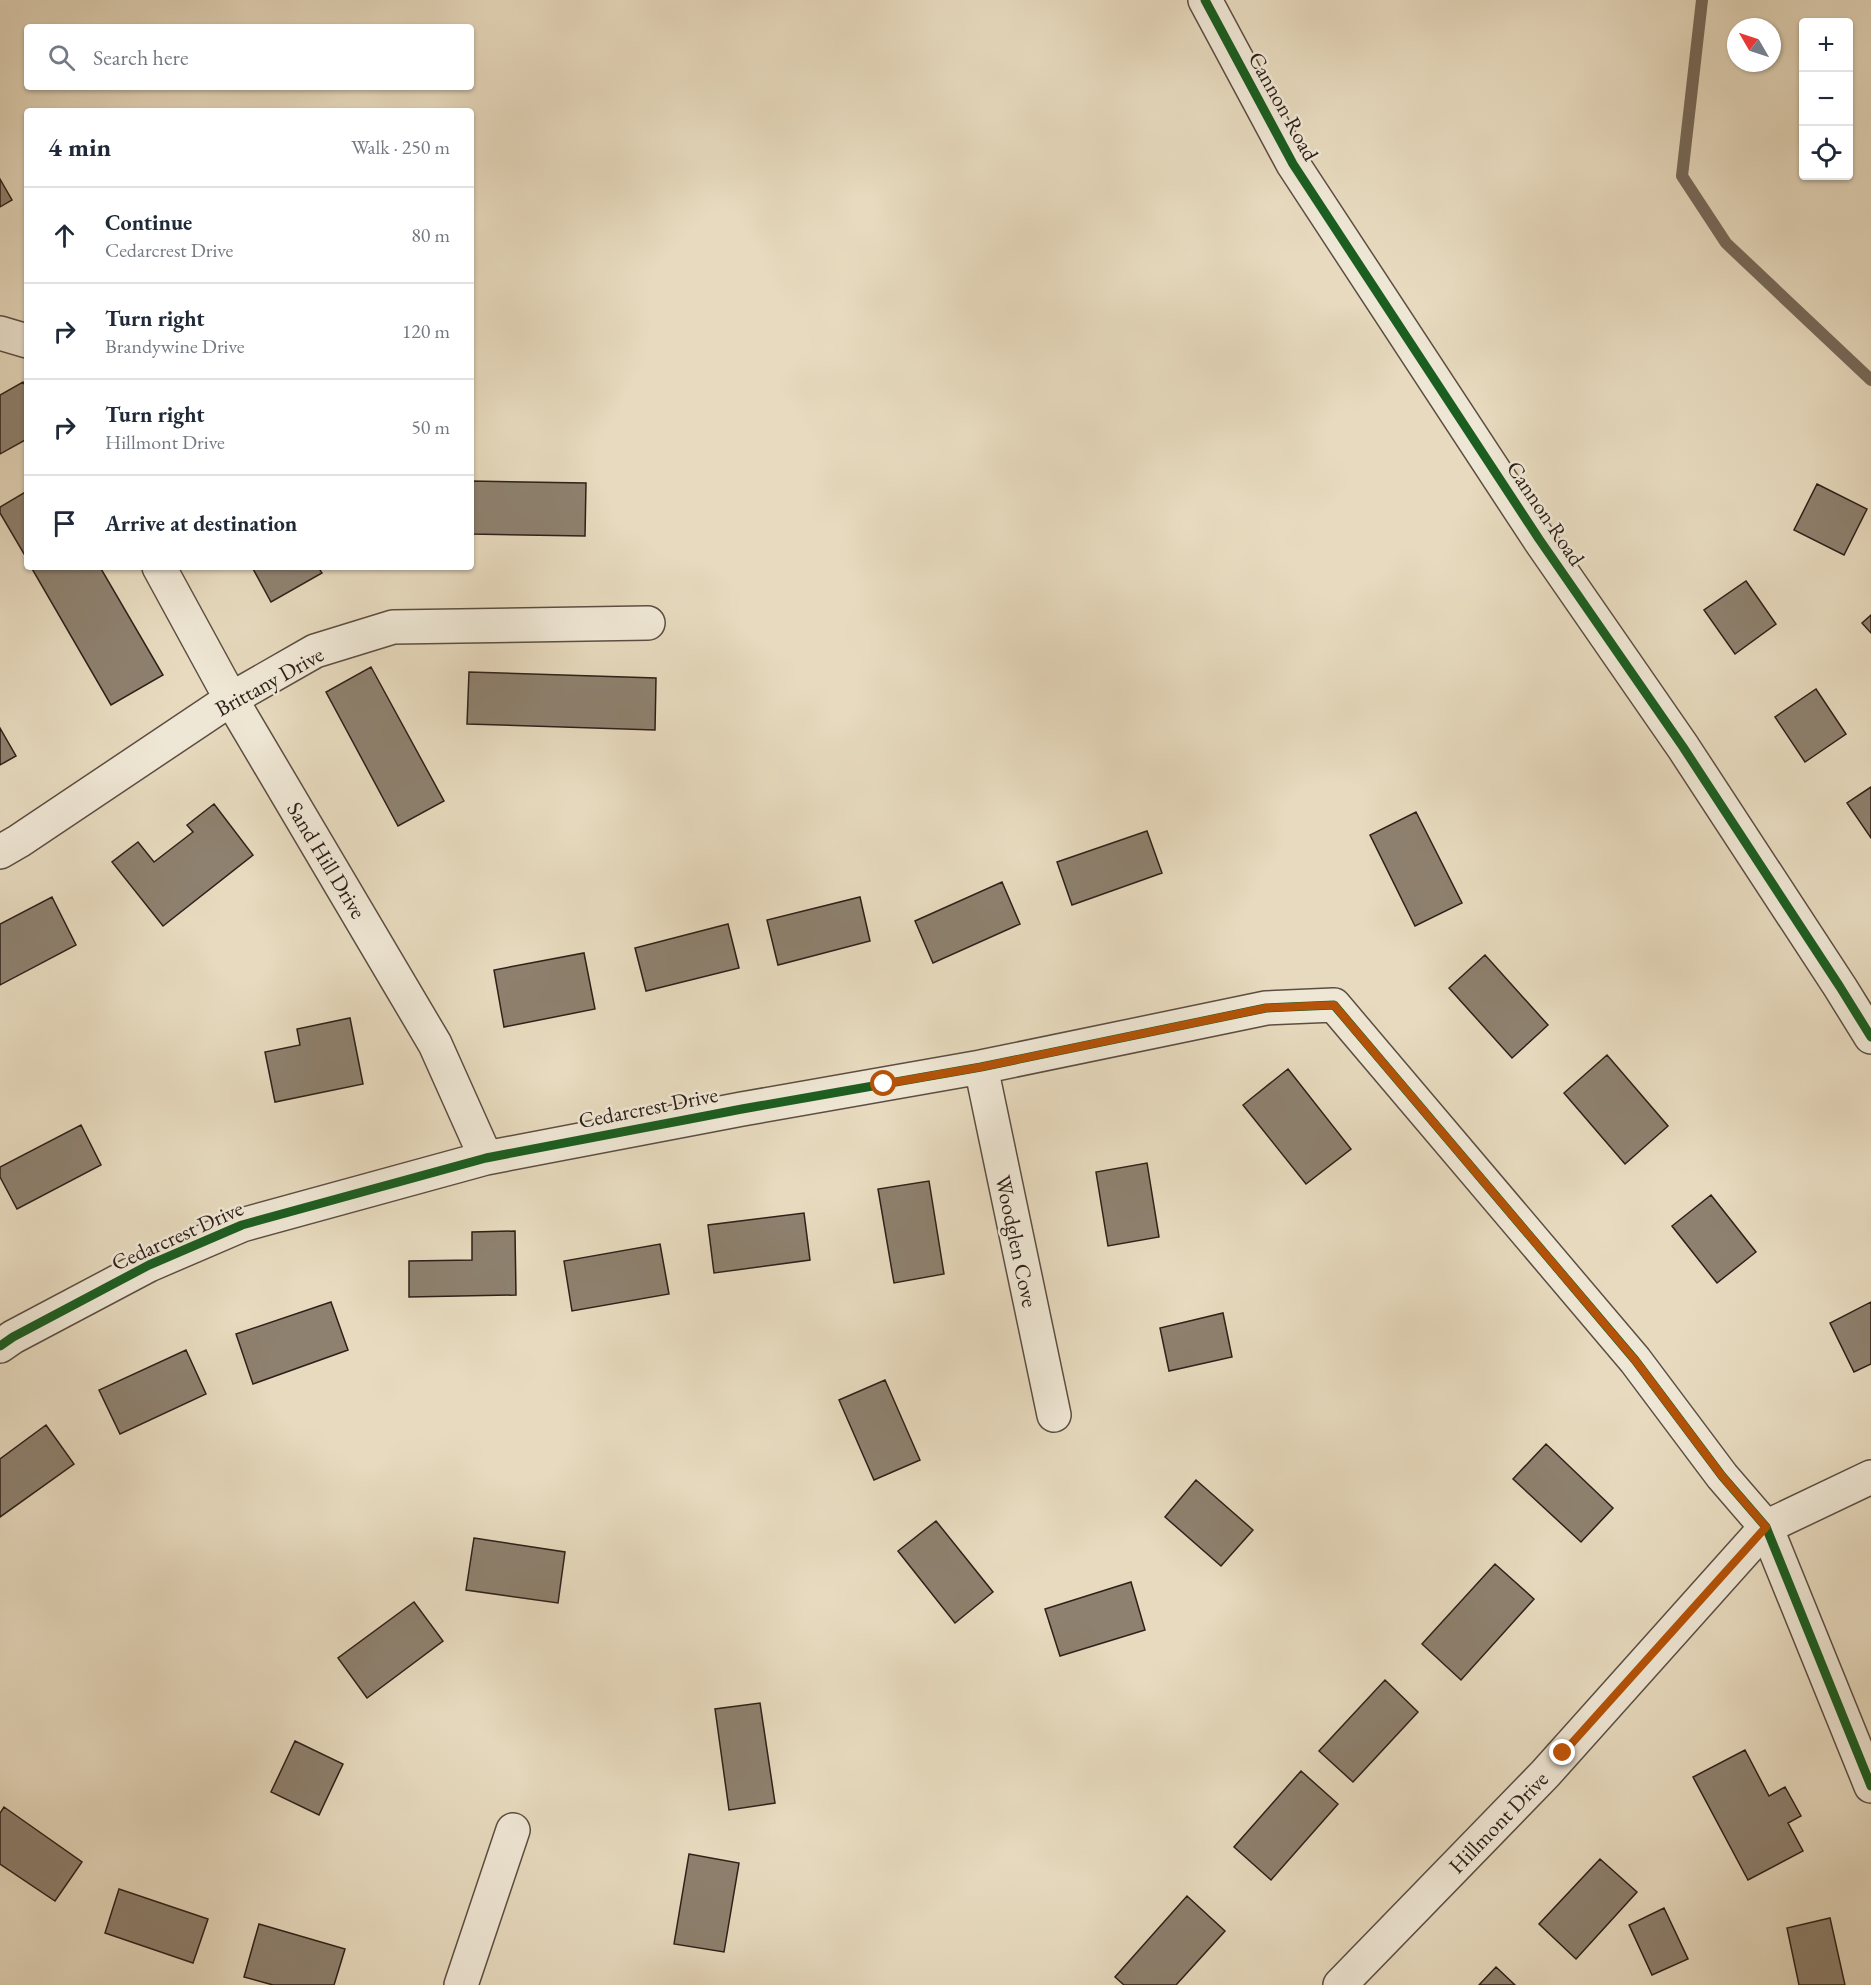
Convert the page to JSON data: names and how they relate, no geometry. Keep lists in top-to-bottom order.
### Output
{
  "streets": {
    "street": [
      "Cannon Road",
      "Brittany Drive",
      "Sand Hill Drive",
      "Cedarcrest Drive",
      "Woodglen Cove",
      "Hillmont Drive"
    ]
  },
  "crossings": [
    ["Brittany Drive", "Sand Hill Drive"],
    ["Sand Hill Drive", "Cedarcrest Drive"],
    ["Cedarcrest Drive", "Woodglen Cove"],
    ["Cedarcrest Drive", "Hillmont Drive"]
  ],
  "north": "top left",
  "page": {
    "map_buttons": ["+", "−"],
    "search": "Search here",
    "heading": ["4 min", "Walk · 250 m"],
    "list": [
      ["Continue", "Cedarcrest Drive", "80 m"],
      ["Turn right", "Brandywine Drive", "120 m"],
      ["Turn right", "Hillmont Drive", "50 m"],
      "Arrive at destination"
    ]
  }
}
